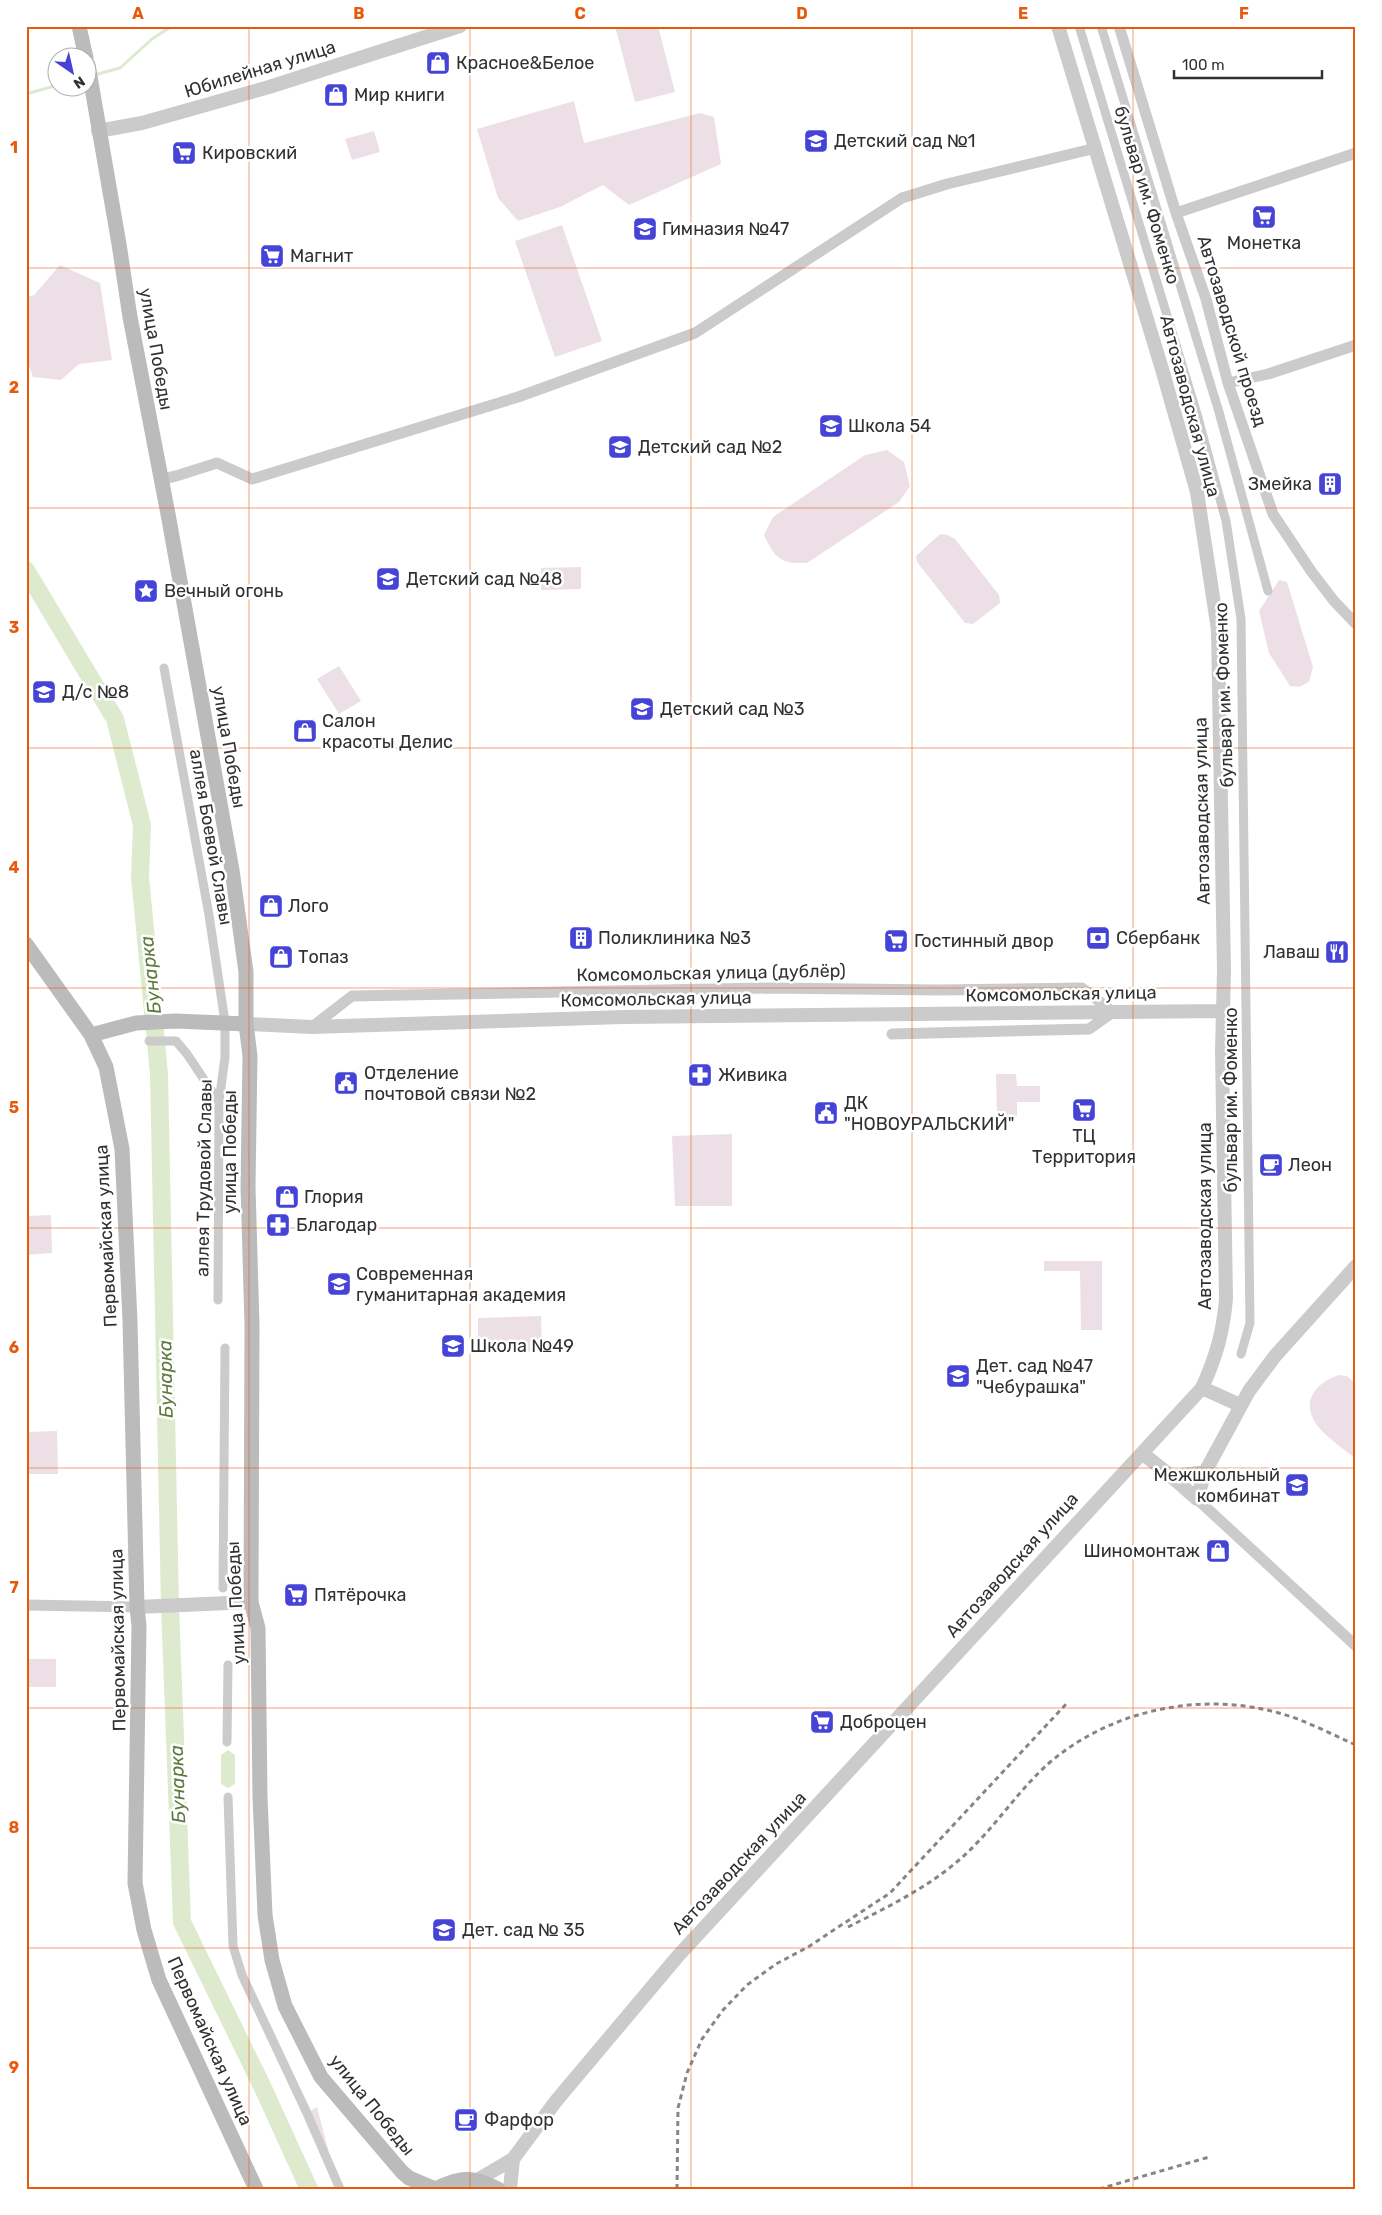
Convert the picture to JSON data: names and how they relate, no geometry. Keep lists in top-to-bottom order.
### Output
{
  "streets": {
    "main road": ["улица Победы", "Комсомольская улица", "Первомайская улица"],
    "street": [
      "Юбилейная улица",
      "бульвар им. Фоменко",
      "Автозаводской проезд",
      "Автозаводская улица",
      "аллея Боевой Славы",
      "Комсомольская улица (дублёр)",
      "аллея Трудовой Славы"
    ]
  },
  "crossings": [
    ["Юбилейная улица", "улица Победы"],
    ["улица Победы", "Комсомольская улица"],
    ["Автозаводская улица", "Комсомольская улица"],
    ["аллея Боевой Славы", "Комсомольская улица"],
    ["аллея Боевой Славы", "аллея Трудовой Славы"],
    ["Комсомольская улица (дублёр)", "Комсомольская улица"],
    ["Комсомольская улица", "Первомайская улица"]
  ],
  "water": ["Бунарка"],
  "places": {
    "shop": [
      "Красное&Белое",
      "Мир книги",
      "Салон красоты Делис",
      "Лого",
      "Топаз",
      "Глория",
      "Шиномонтаж"
    ],
    "school or university": [
      "Детский сад №1",
      "Гимназия №47",
      "Школа 54",
      "Детский сад №2",
      "Детский сад №48",
      "Д/с №8",
      "Детский сад №3",
      "Современная гуманитарная академия",
      "Школа №49",
      "Дет. сад №47 \"Чебурашка\"",
      "Межшкольный комбинат",
      "Дет. сад № 35"
    ],
    "supermarket": [
      "Кировский",
      "Монетка",
      "Магнит",
      "Гостинный двор",
      "ТЦ Территория",
      "Пятёрочка",
      "Доброцен"
    ],
    "building": ["Змейка", "Поликлиника №3"],
    "place": ["Вечный огонь"],
    "bank": ["Сбербанк"],
    "restaurant": ["Лаваш"],
    "pharmacy": ["Живика", "Благодар"],
    "public building": ["Отделение почтовой связи №2", "ДК \"НОВОУРАЛЬСКИЙ\""],
    "cafe": ["Леон", "Фарфор"]
  },
  "scale_bar": "100 m",
  "north": "bottom right",
  "grid": {
    "columns": [
      "A",
      "B",
      "C",
      "D",
      "E",
      "F"
    ],
    "rows": [
      "1",
      "2",
      "3",
      "4",
      "5",
      "6",
      "7",
      "8",
      "9"
    ]
  }
}
